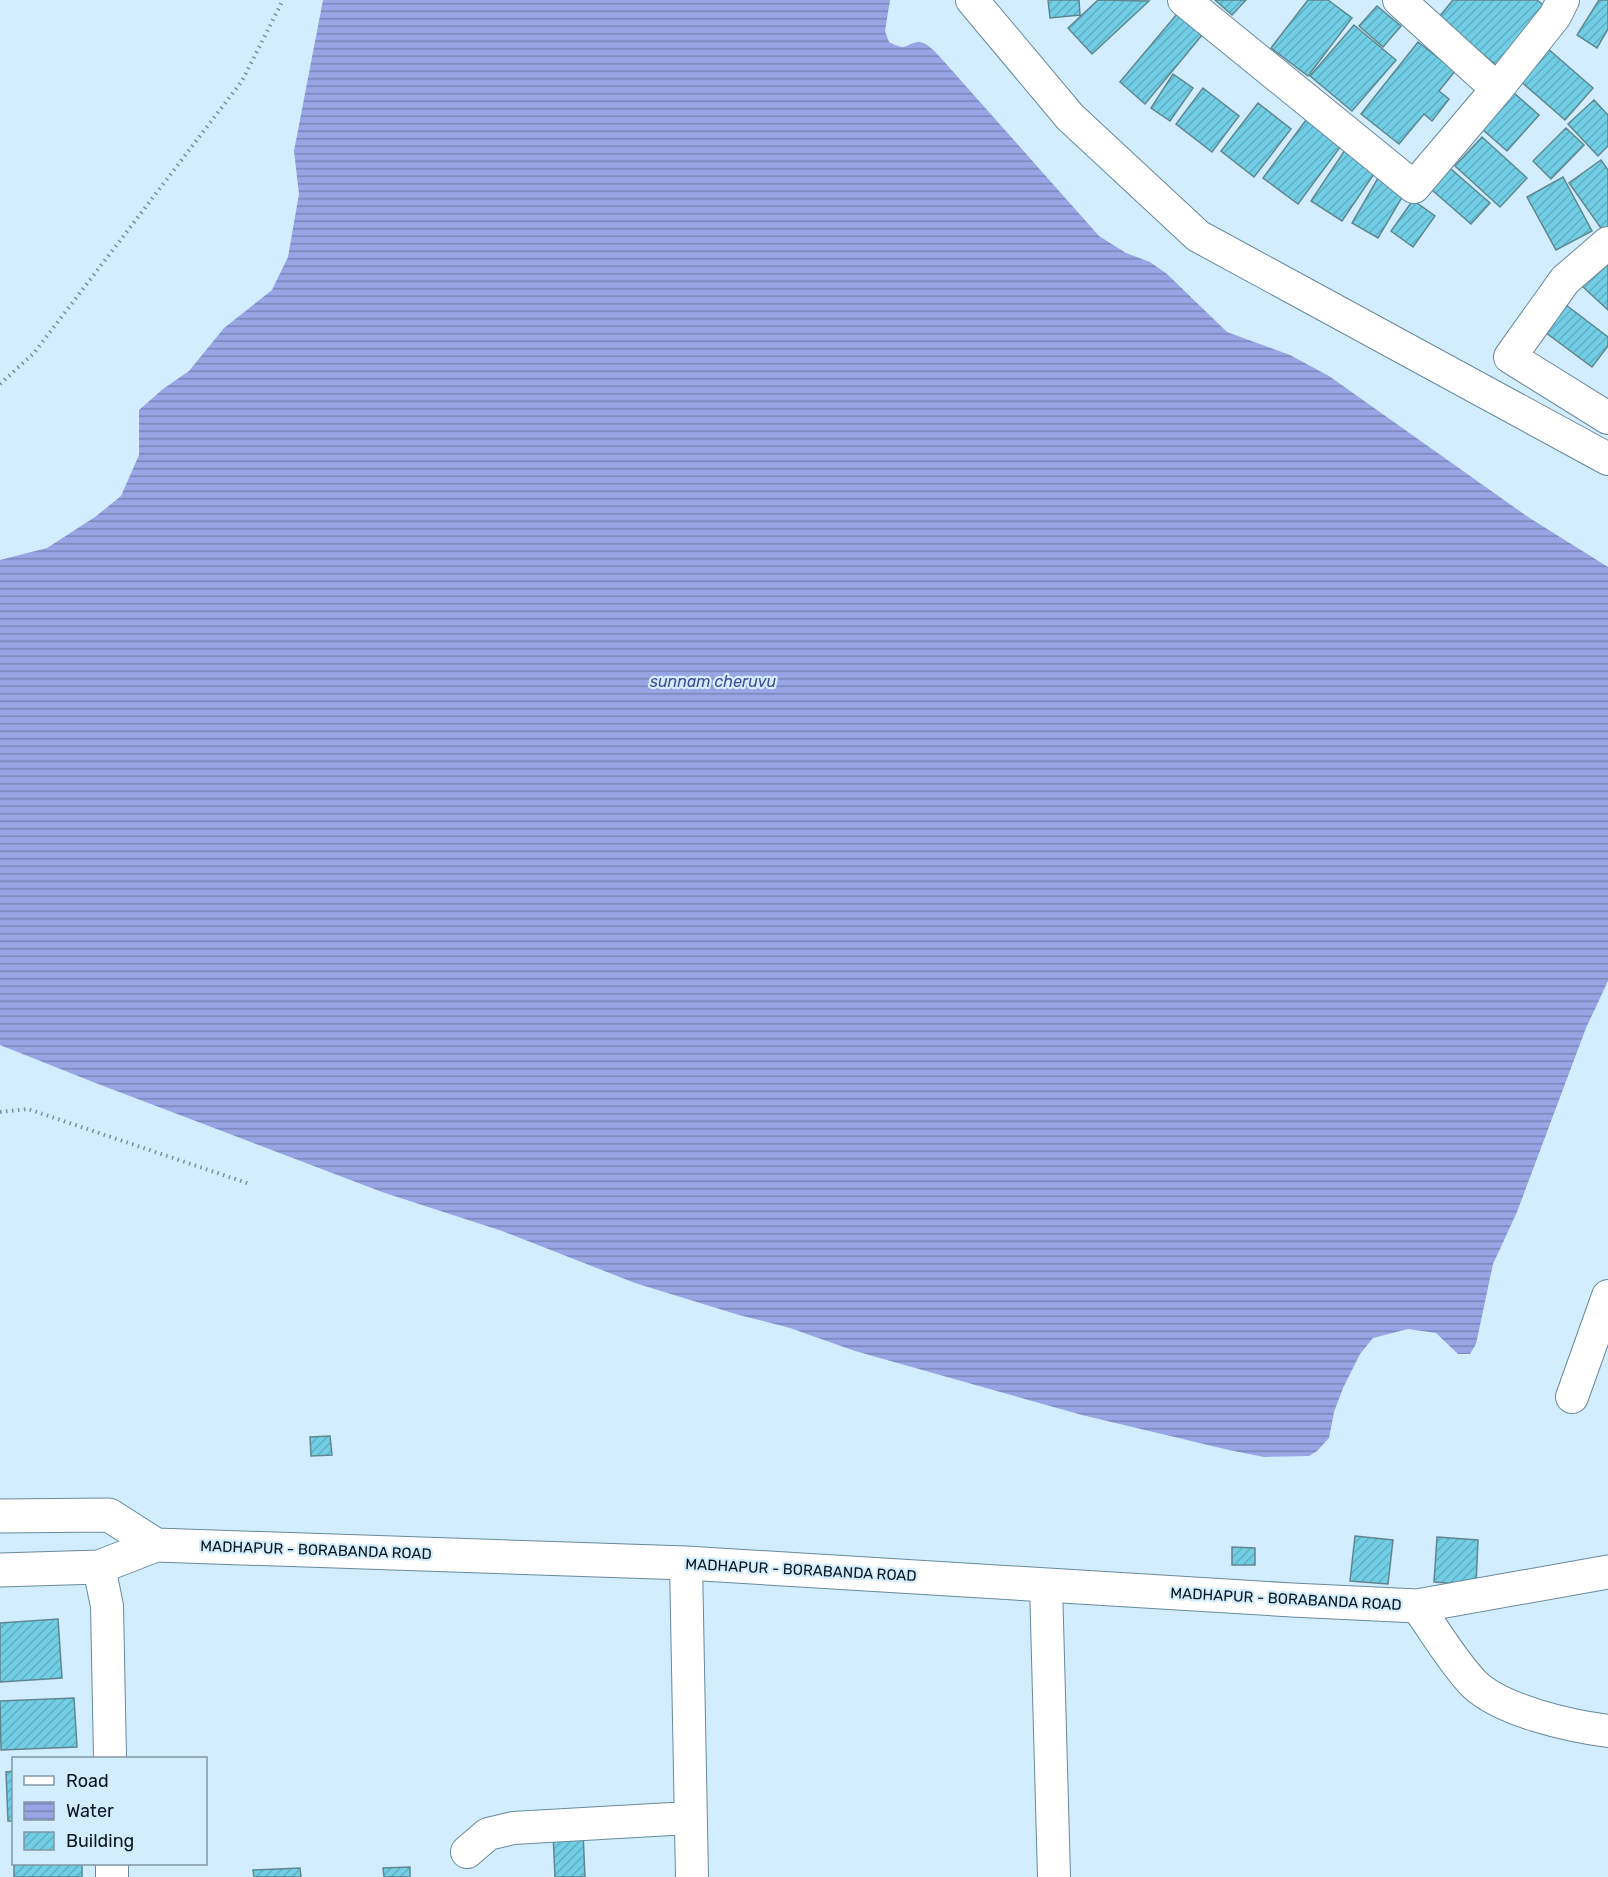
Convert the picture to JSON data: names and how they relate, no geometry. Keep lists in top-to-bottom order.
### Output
{
  "streets": {
    "street": ["MADHAPUR - BORABANDA ROAD"]
  },
  "water": ["sunnam cheruvu"],
  "legend": ["Road", "Water", "Building"]
}
